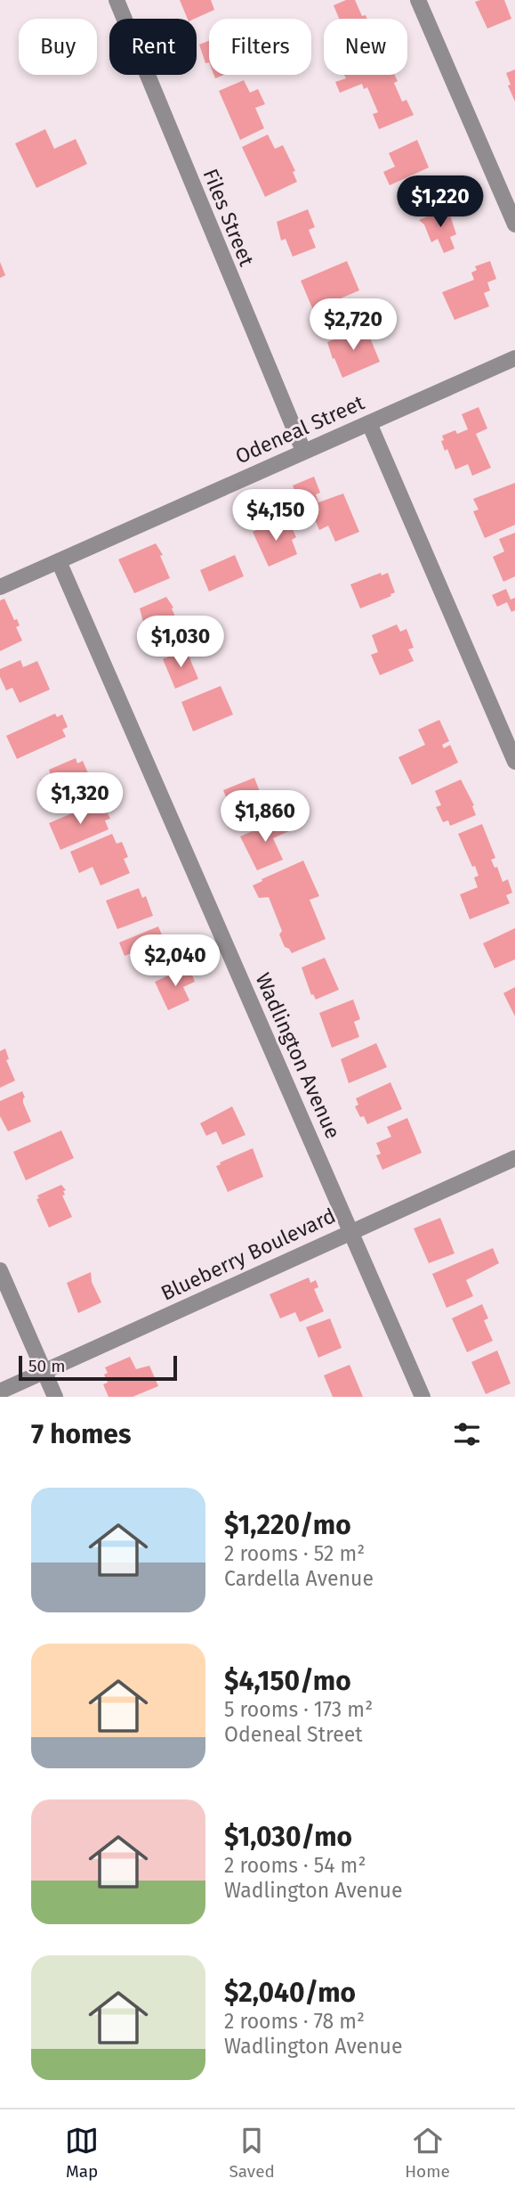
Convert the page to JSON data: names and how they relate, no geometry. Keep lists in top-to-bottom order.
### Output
{
  "streets": {
    "street": [
      "Files Street",
      "Odeneal Street",
      "Wadlington Avenue",
      "Blueberry Boulevard"
    ]
  },
  "crossings": [
    ["Files Street", "Odeneal Street"],
    ["Odeneal Street", "Wadlington Avenue"],
    ["Wadlington Avenue", "Blueberry Boulevard"]
  ],
  "scale_bar": "50 m",
  "page": {
    "chip": [
      "Buy",
      "Rent",
      "Filters",
      "New"
    ],
    "price": [
      "$1,220",
      "$2,720",
      "$4,150",
      "$1,030",
      "$1,320",
      "$1,860",
      "$2,040"
    ],
    "scale": "50 m",
    "heading": "7 homes",
    "list": [
      {
        "name": "$1,220/mo",
        "note": "2 rooms · 52 m² · Cardella Avenue"
      },
      {
        "name": "$4,150/mo",
        "note": "5 rooms · 173 m² · Odeneal Street"
      },
      {
        "name": "$1,030/mo",
        "note": "2 rooms · 54 m² · Wadlington Avenue"
      },
      {
        "name": "$2,040/mo",
        "note": "2 rooms · 78 m² · Wadlington Avenue"
      }
    ],
    "tabs": ["Map", "Saved", "Home"]
  }
}
